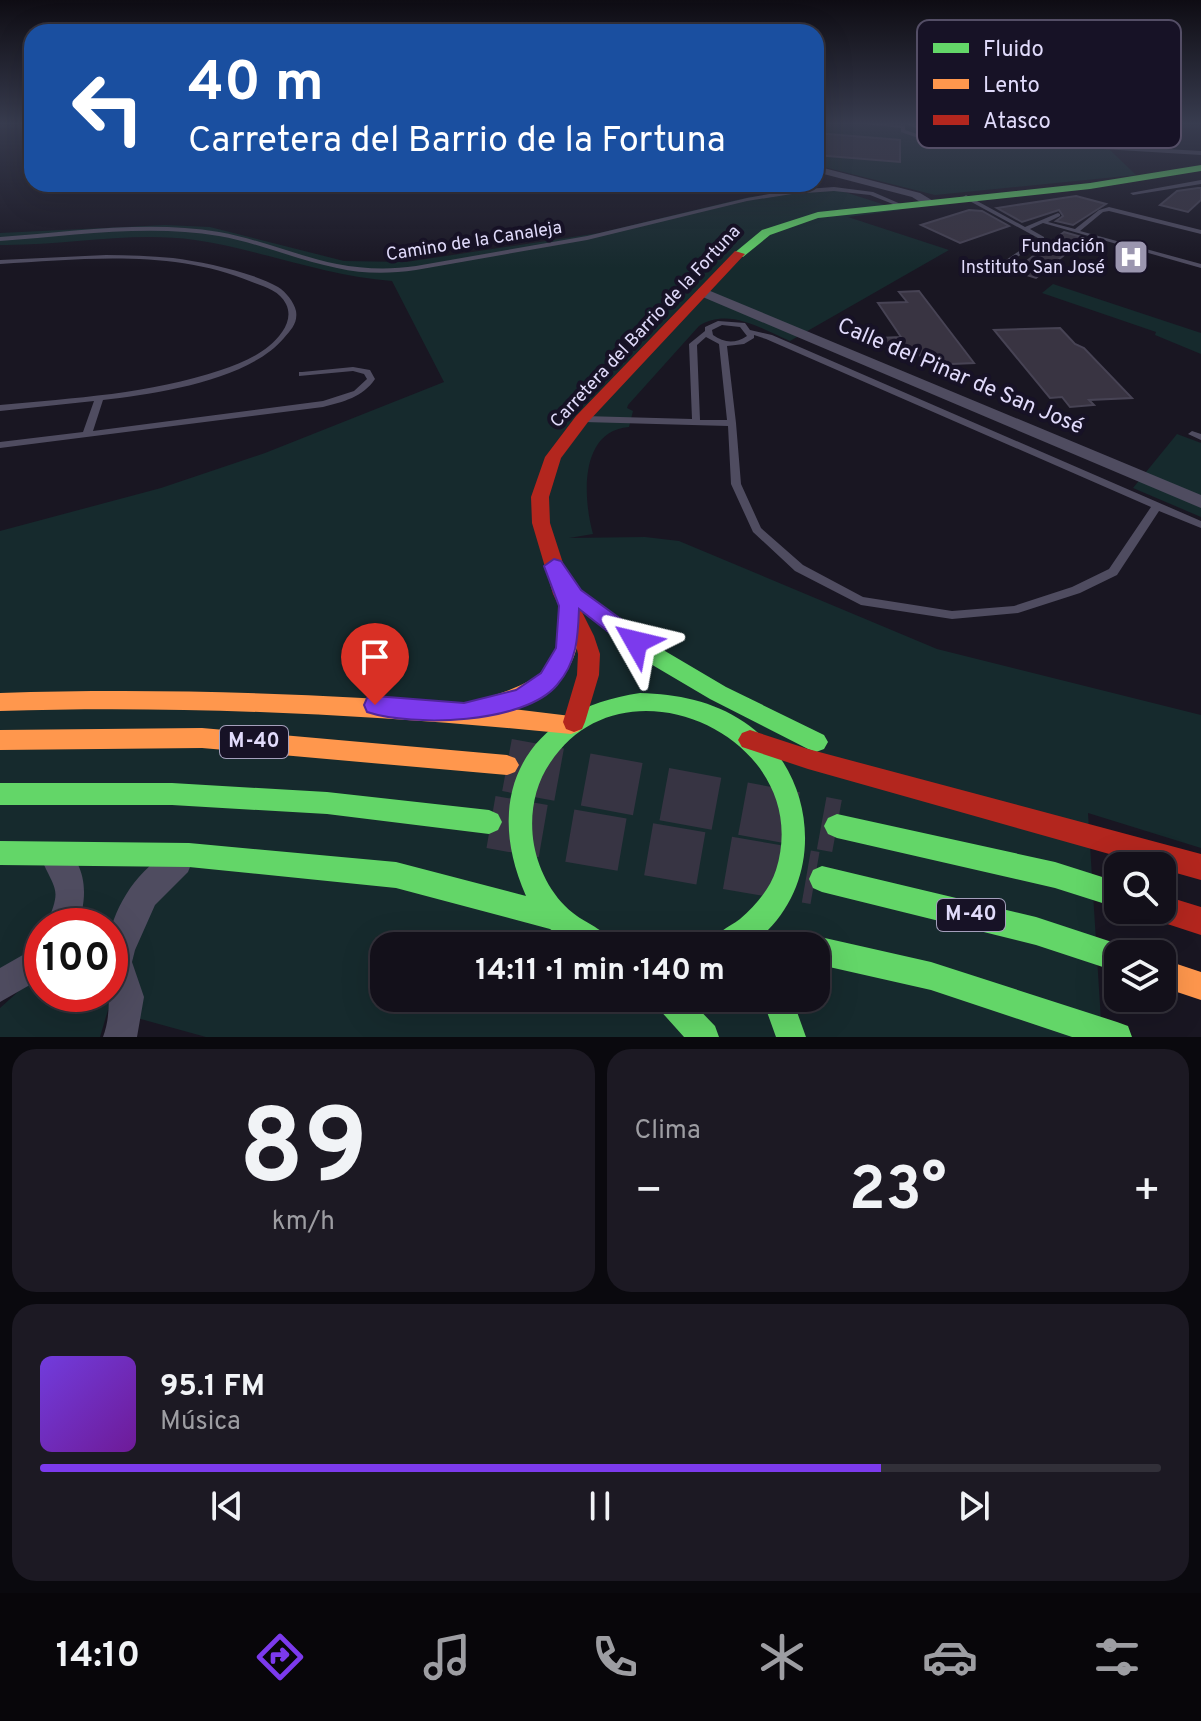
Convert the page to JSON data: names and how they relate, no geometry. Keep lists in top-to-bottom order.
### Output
{
  "streets": {
    "main road": ["Carretera del Barrio de la Fortuna", "M-40"],
    "street": ["Calle del Pinar de San José"],
    "lane": ["Camino de la Canaleja"]
  },
  "crossings": [
    ["Camino de la Canaleja", "Carretera del Barrio de la Fortuna"],
    ["Carretera del Barrio de la Fortuna", "Calle del Pinar de San José"]
  ],
  "places": {
    "hospital": ["Fundación Instituto San José"]
  },
  "legend": ["Fluido", "Lento", "Atasco"],
  "page": {
    "turn": ["40 m", "Carretera del Barrio de la Fortuna"],
    "limit": "100",
    "trip": "14:11 · 1 min · 140 m",
    "tile": [
      ["89", "km/h"],
      "Clima"
    ],
    "heat": ["−", "23°", "+"],
    "song": ["95.1 FM", "Música"],
    "tabs": "14:10"
  }
}
